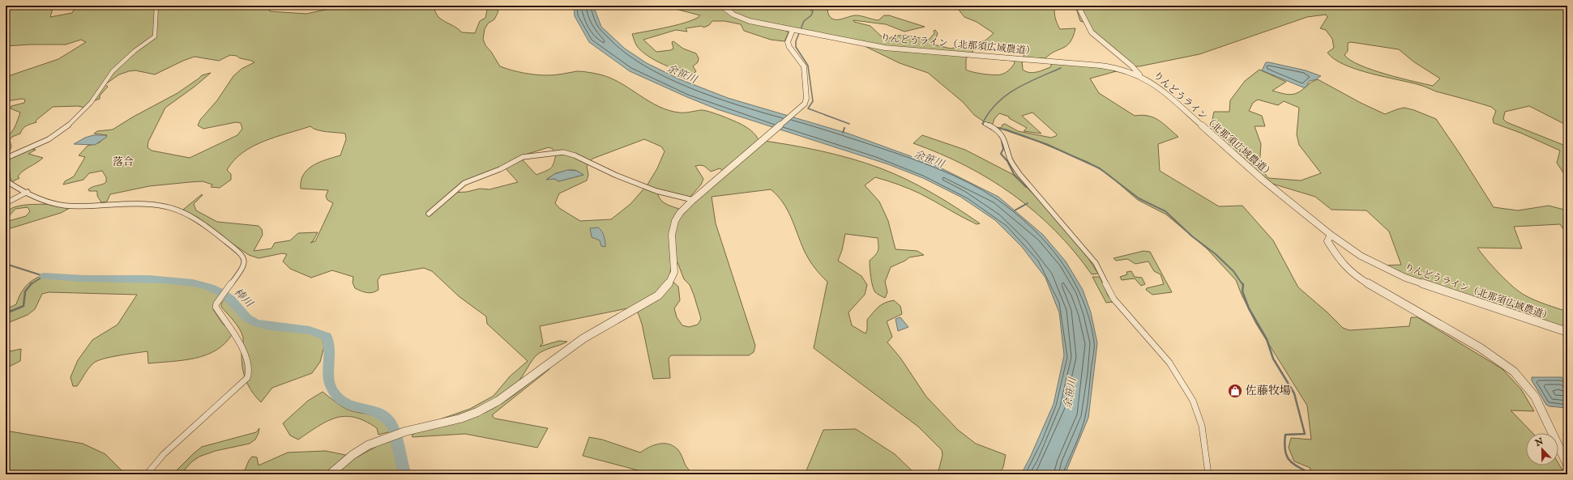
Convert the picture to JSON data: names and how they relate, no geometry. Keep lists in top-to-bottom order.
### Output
{
  "streets": {
    "street": ["りんどうライン（北那須広域農道）"]
  },
  "districts": ["落合"],
  "water": ["余笹川", "棒川"],
  "places": {
    "shop": ["佐藤牧場"]
  },
  "north": "top"
}
